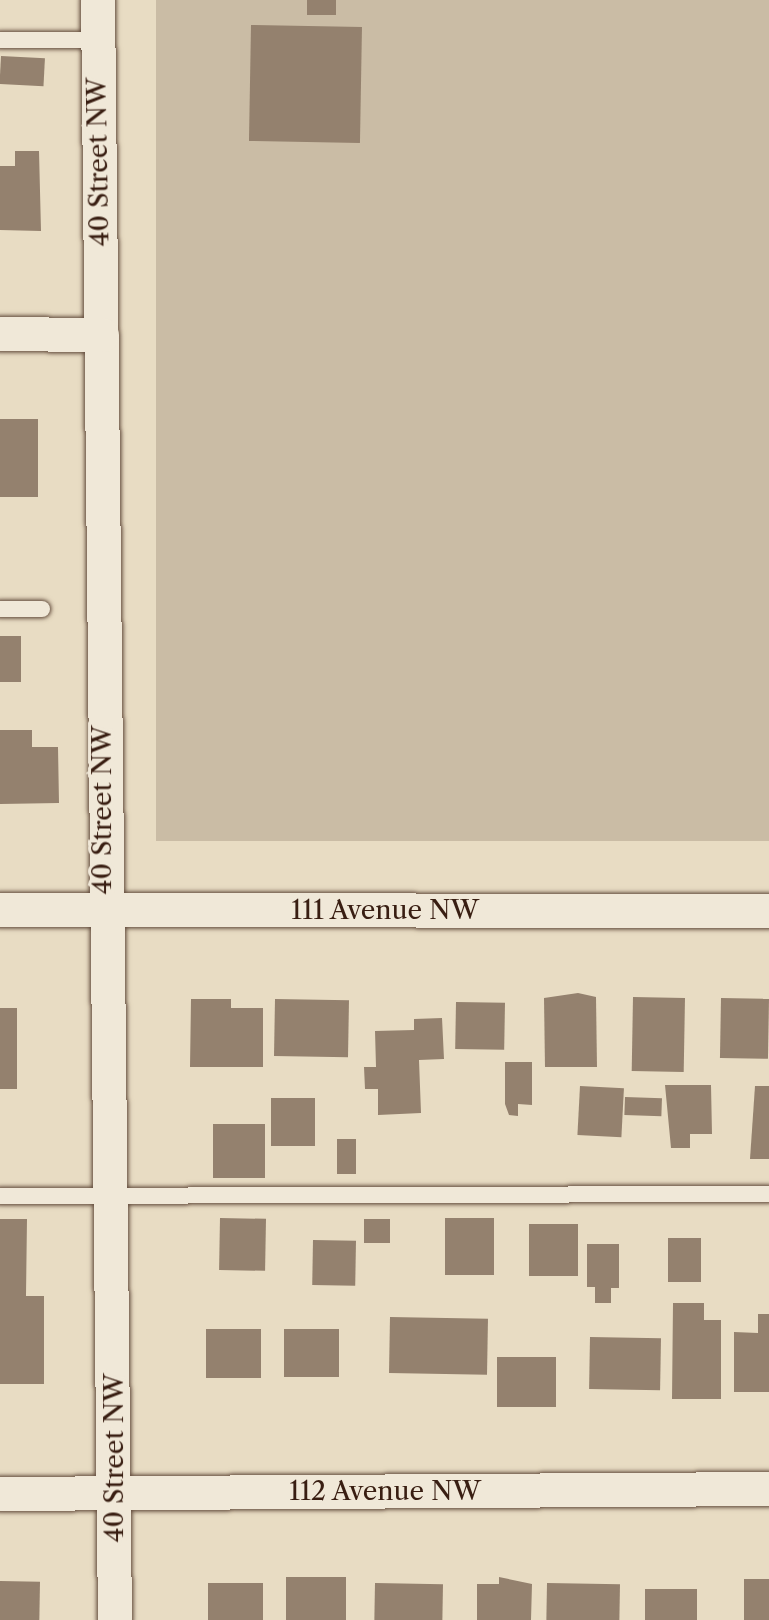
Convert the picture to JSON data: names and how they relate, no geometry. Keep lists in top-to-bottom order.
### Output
{
  "streets": {
    "street": ["40 Street NW", "111 Avenue NW", "112 Avenue NW"]
  },
  "crossings": [
    ["40 Street NW", "111 Avenue NW"],
    ["40 Street NW", "112 Avenue NW"]
  ]
}
